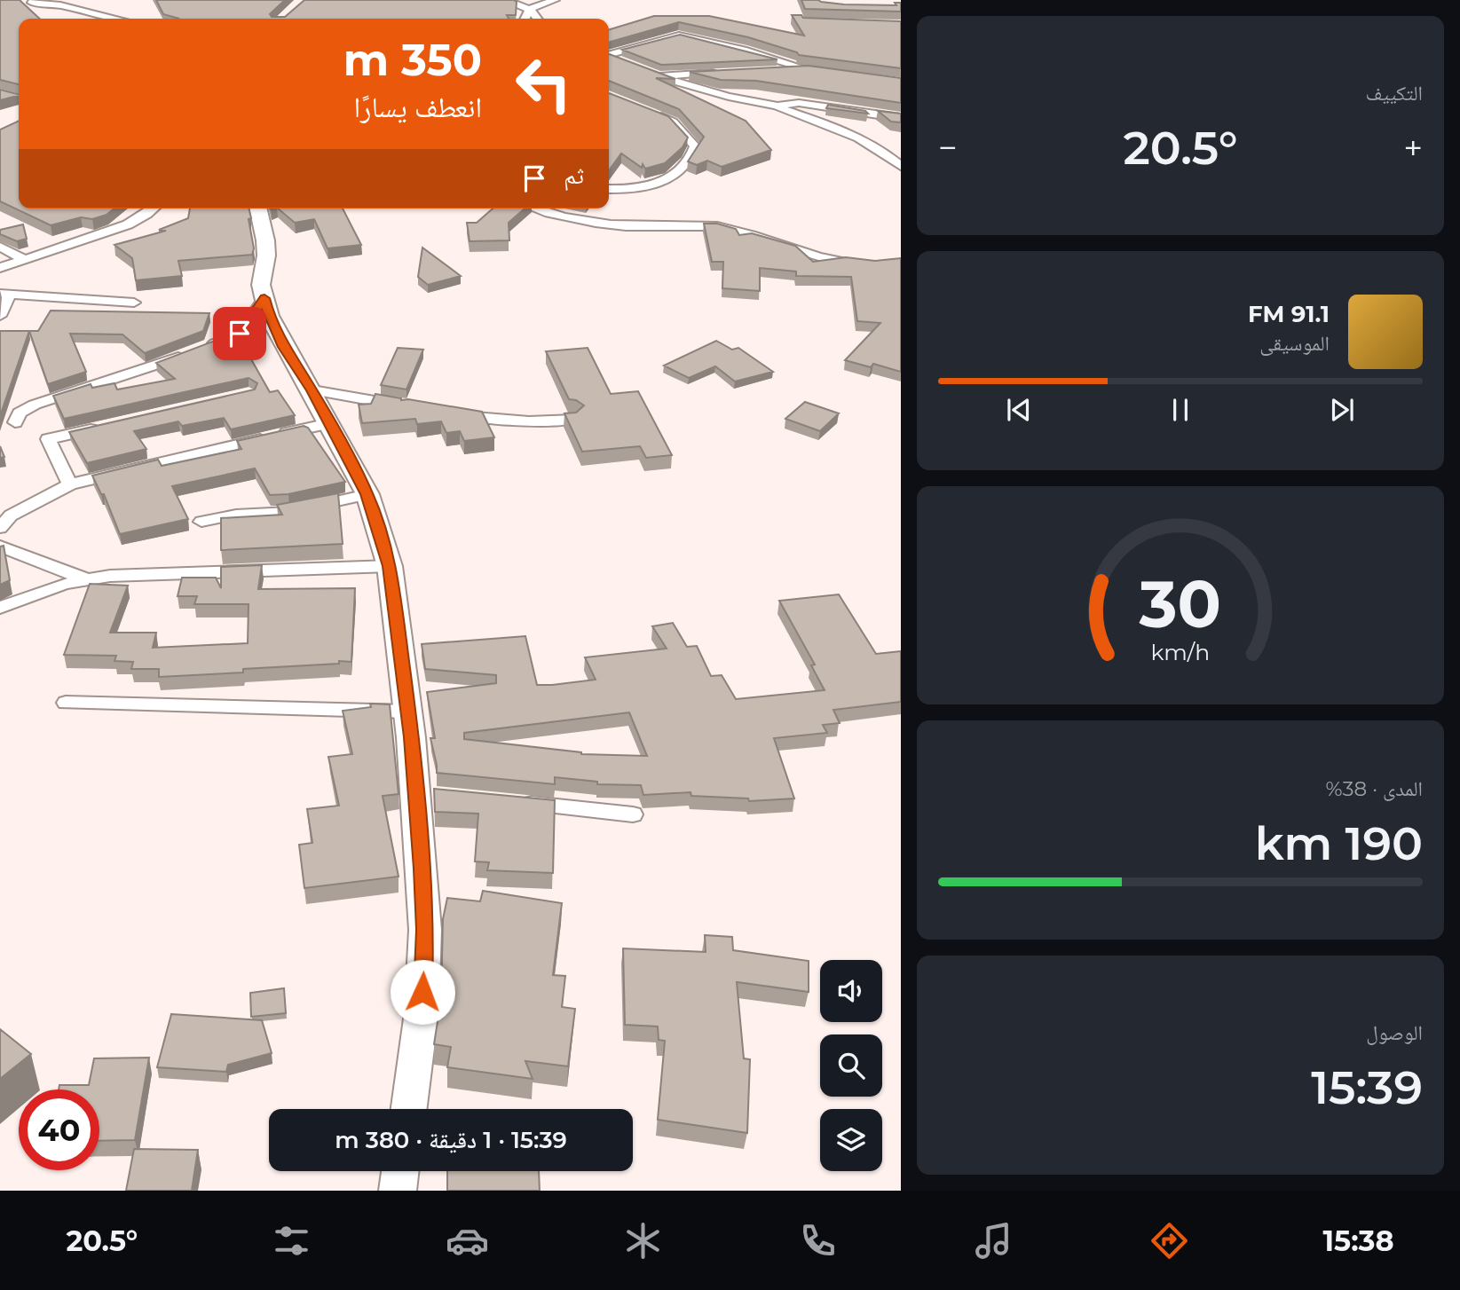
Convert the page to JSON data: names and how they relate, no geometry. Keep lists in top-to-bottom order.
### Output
{
  "page": {
    "tile": [
      "التكييف",
      ["المدى · 38%", "190 km"],
      ["الوصول", "15:39"]
    ],
    "turn": ["350 m", "انعطف يسارًا"],
    "heat": ["−", "20.5°", "+"],
    "then": "ثم",
    "song": ["91.1 FM", "الموسيقى"],
    "limit": "40",
    "trip": "15:39 · 1 دقيقة · 380 m",
    "tabs": ["15:38", "20.5°"],
    "gauge": ["30", "km/h"]
  }
}
